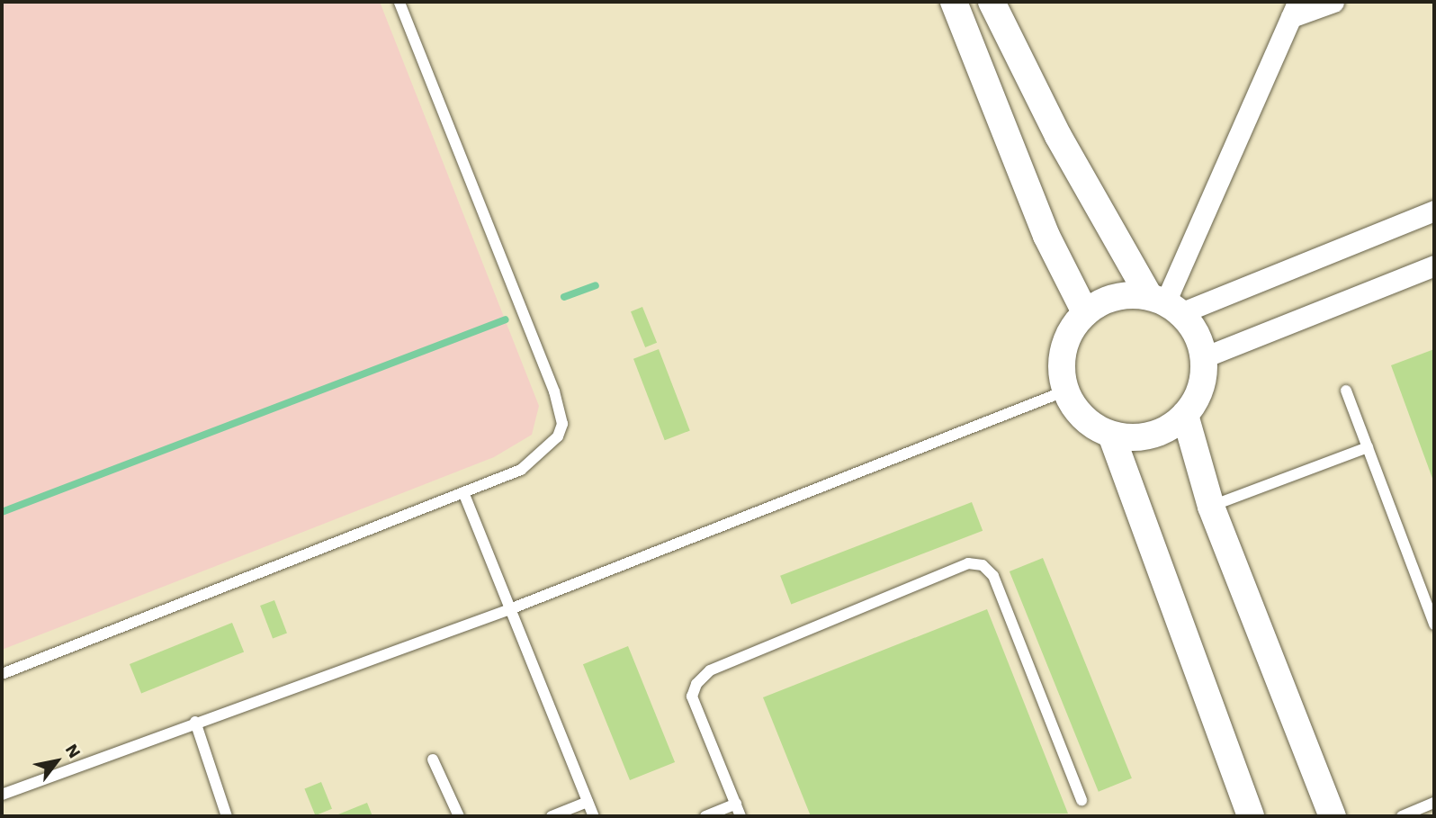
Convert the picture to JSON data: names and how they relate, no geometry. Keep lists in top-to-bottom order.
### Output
{
  "north": "top right"
}
